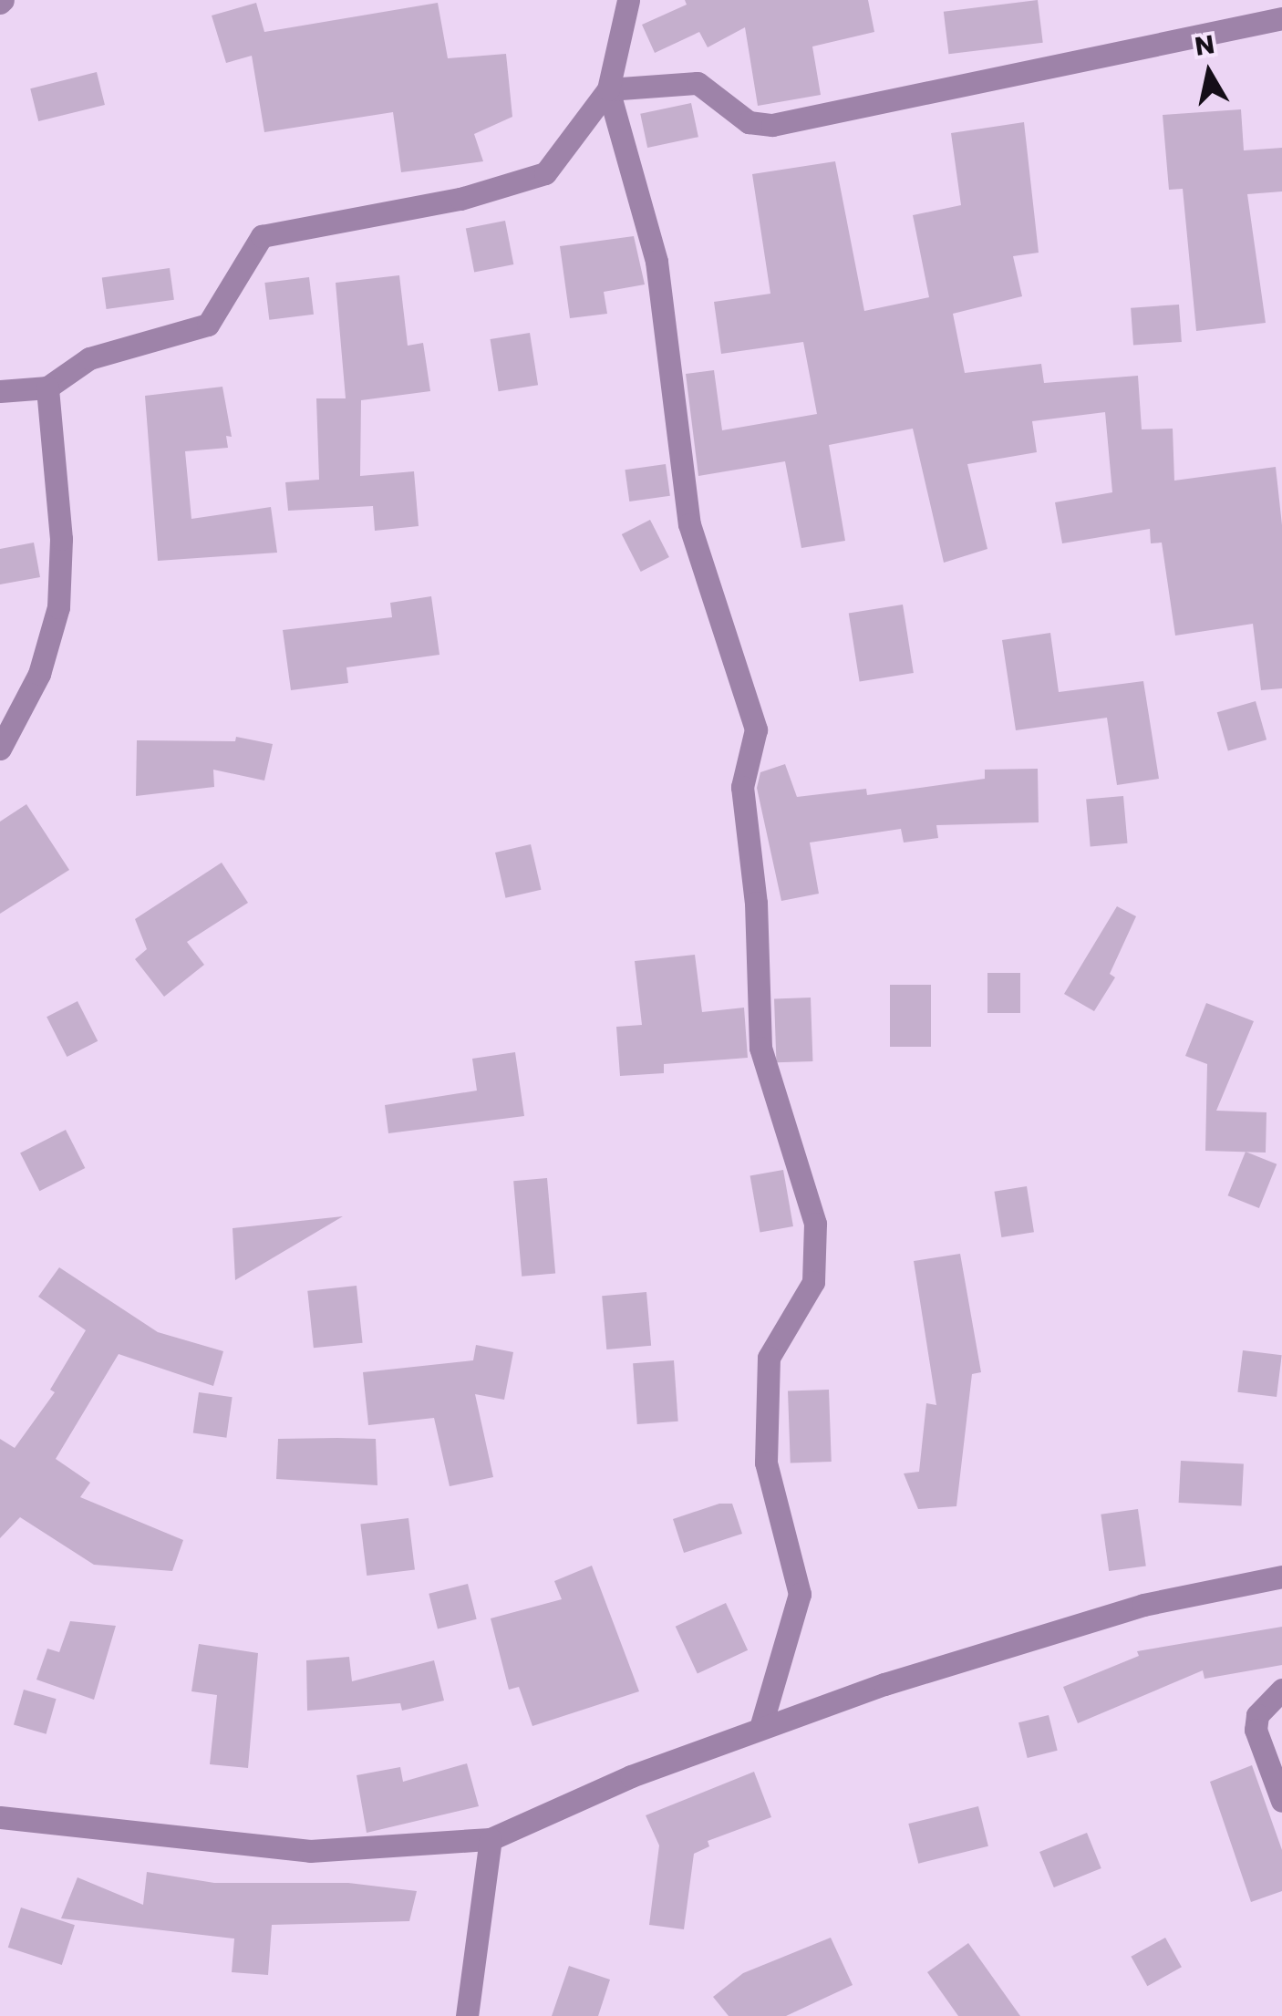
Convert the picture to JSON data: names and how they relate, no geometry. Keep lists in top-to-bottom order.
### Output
{
  "north": "top"
}
